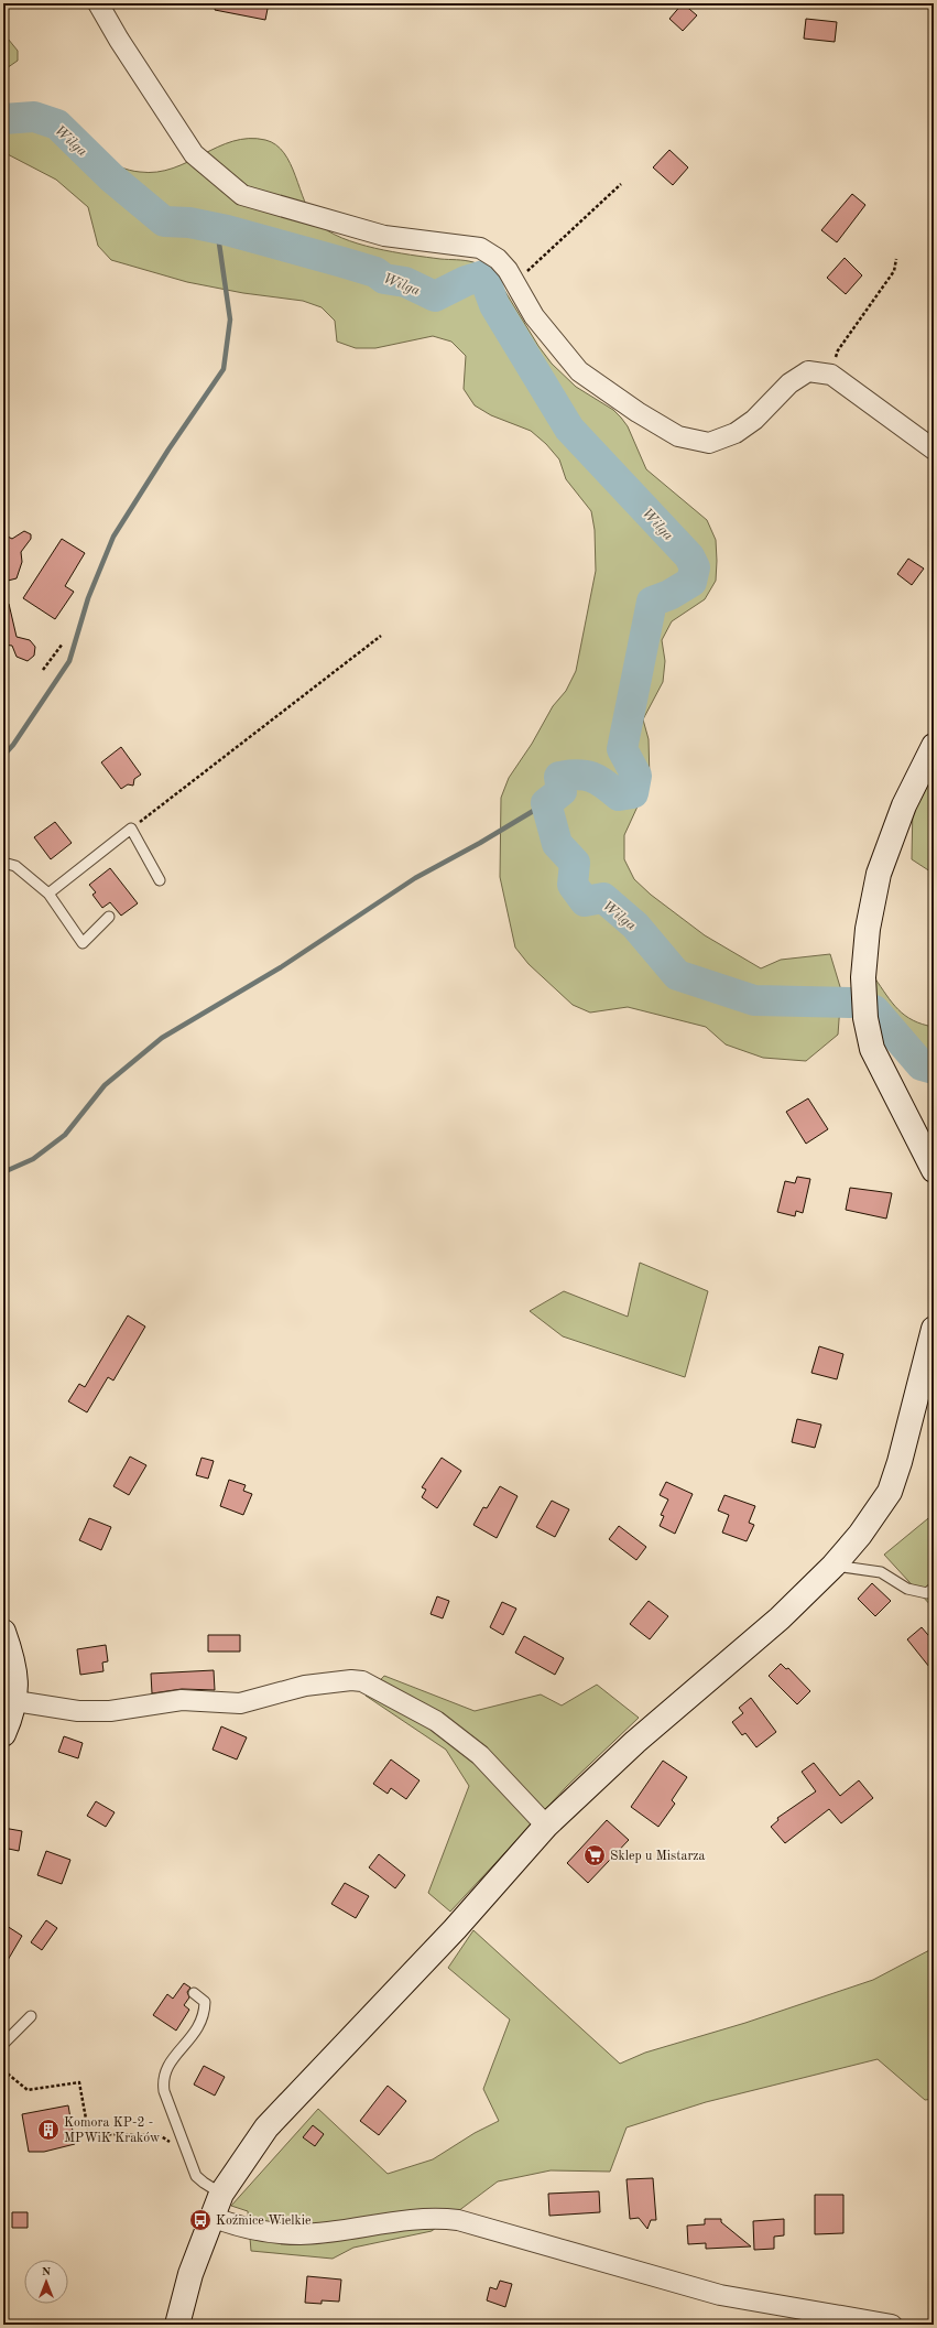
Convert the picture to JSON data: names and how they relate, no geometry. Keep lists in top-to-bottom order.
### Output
{
  "water": ["Wilga"],
  "places": {
    "supermarket": ["Sklep u Mistarza"],
    "building": ["Komora KP-2 - MPWiK Kraków"],
    "bus stop": ["Koźmice Wielkie"]
  },
  "north": "top"
}
